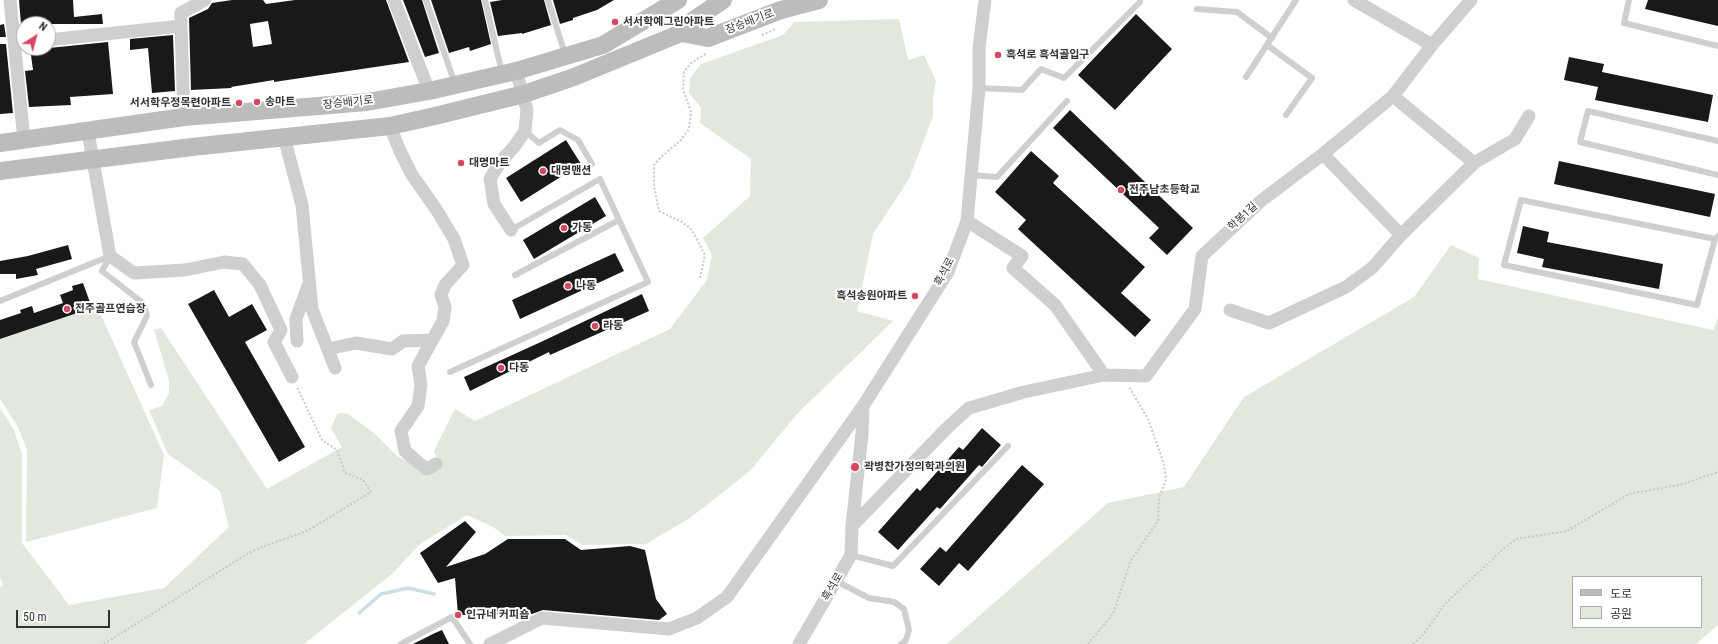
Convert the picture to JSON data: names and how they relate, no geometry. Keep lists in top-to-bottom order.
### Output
{
  "streets": {
    "street": ["장승배기로", "학봉1길", "흑석로"]
  },
  "crossings": [
    ["학봉1길", "흑석로"]
  ],
  "places": [
    "서서학예그린아파트",
    "흑석로 흑석골입구",
    "송마트",
    "서서학우정목련아파트",
    "대명마트",
    "대명맨션",
    "전주남초등학교",
    "가동",
    "나동",
    "흑석송원아파트",
    "전주골프연습장",
    "라동",
    "다동",
    "곽병찬가정의학과의원",
    "인규네 커피숍"
  ],
  "legend": ["도로", "공원"],
  "scale_bar": "50 m",
  "north": "top right"
}
